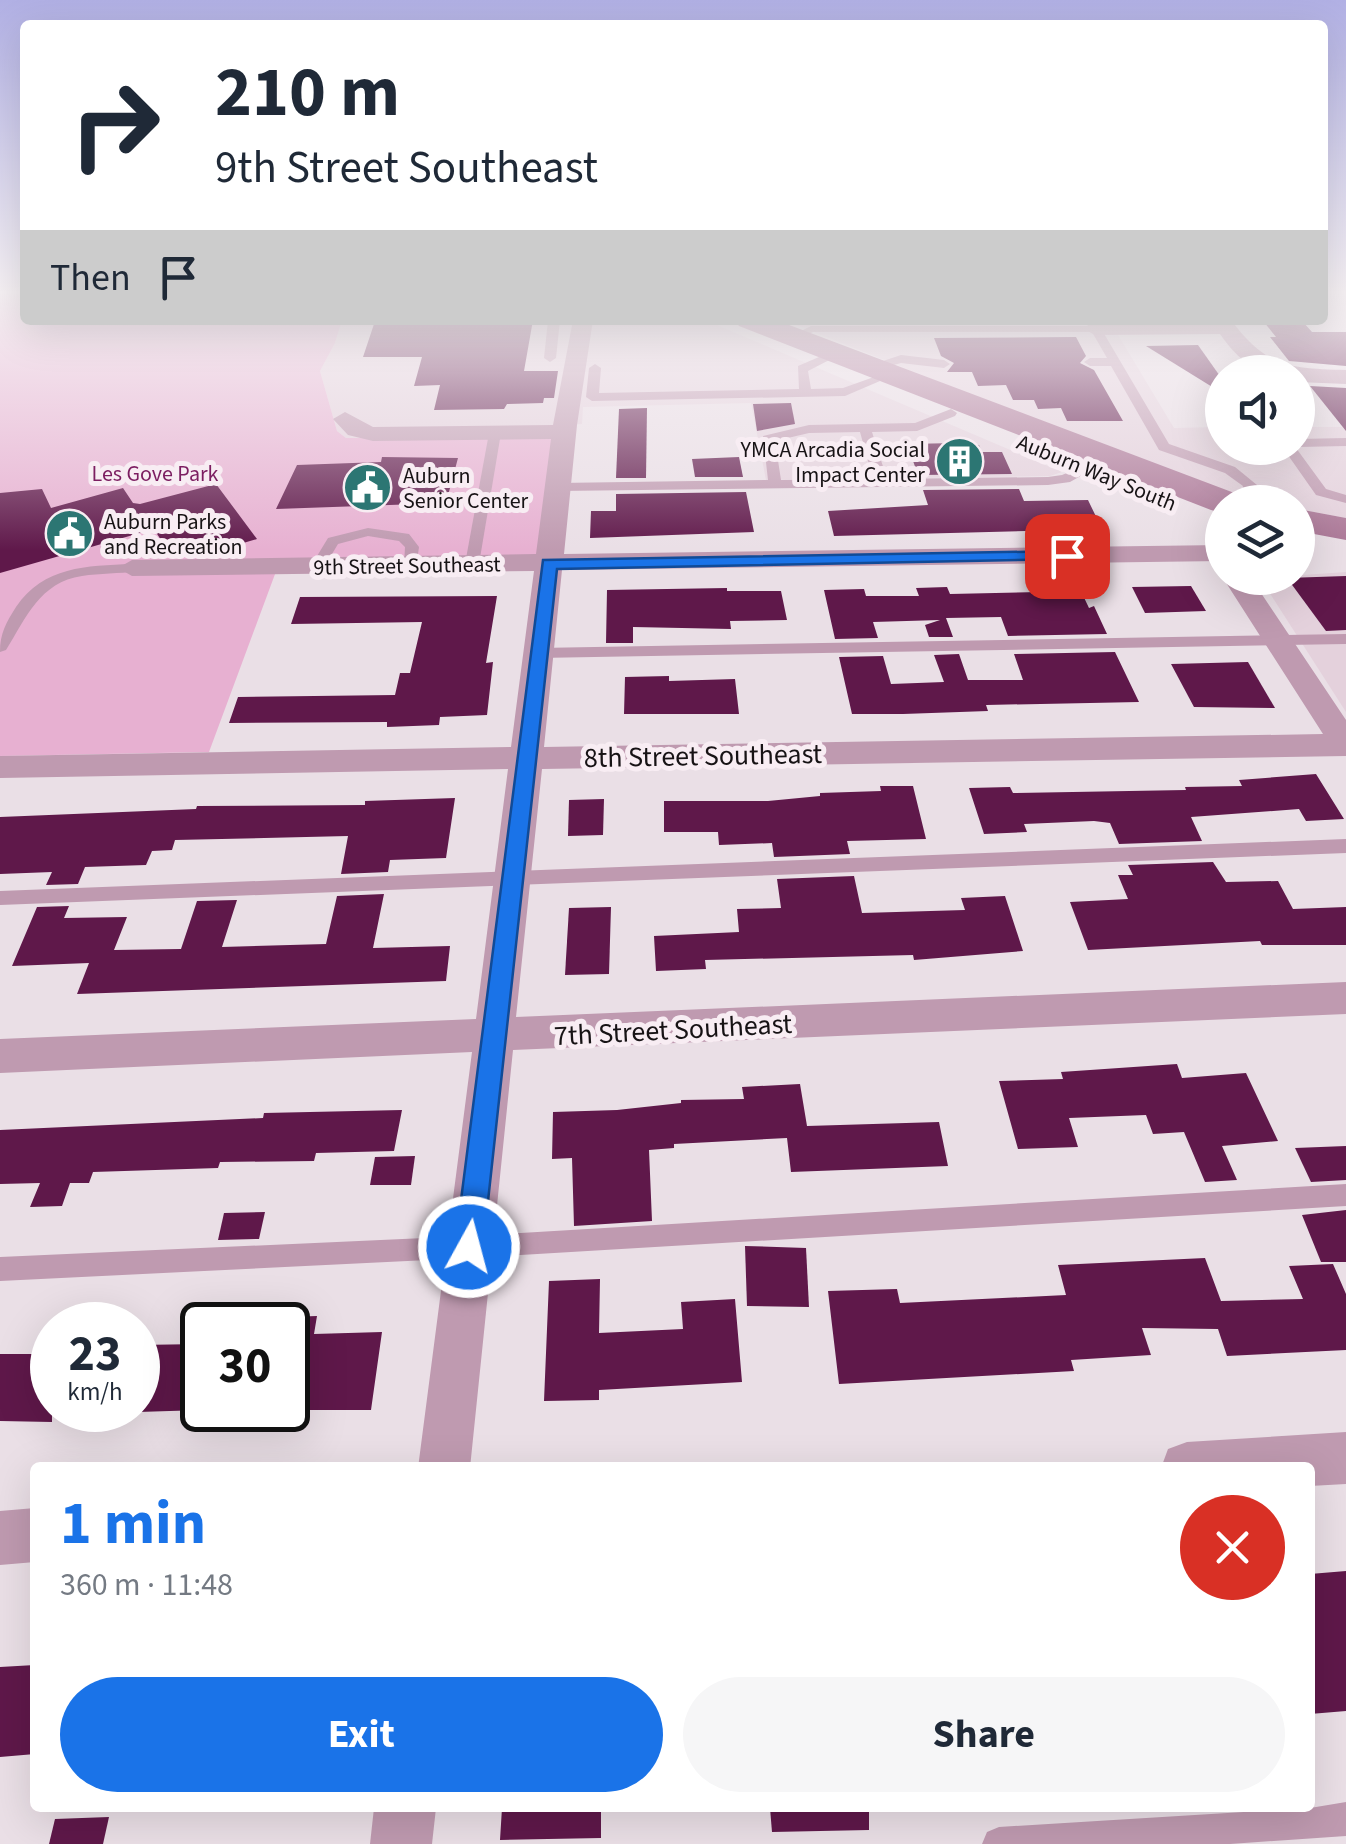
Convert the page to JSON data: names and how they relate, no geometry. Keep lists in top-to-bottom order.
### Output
{
  "streets": {
    "main road": ["Auburn Way South"],
    "street": ["9th Street Southeast", "8th Street Southeast", "7th Street Southeast"]
  },
  "parks": ["Les Gove Park"],
  "places": {
    "building": ["YMCA Arcadia Social Impact Center"],
    "public building": ["Auburn Senior Center", "Auburn Parks and Recreation"]
  },
  "page": {
    "turn": ["210 m", "9th Street Southeast"],
    "then": "Then",
    "speed": "23 km/h",
    "limit": "30",
    "heading": ["1 min", "360 m · 11:48"],
    "buttons": ["Exit", "Share"]
  }
}
